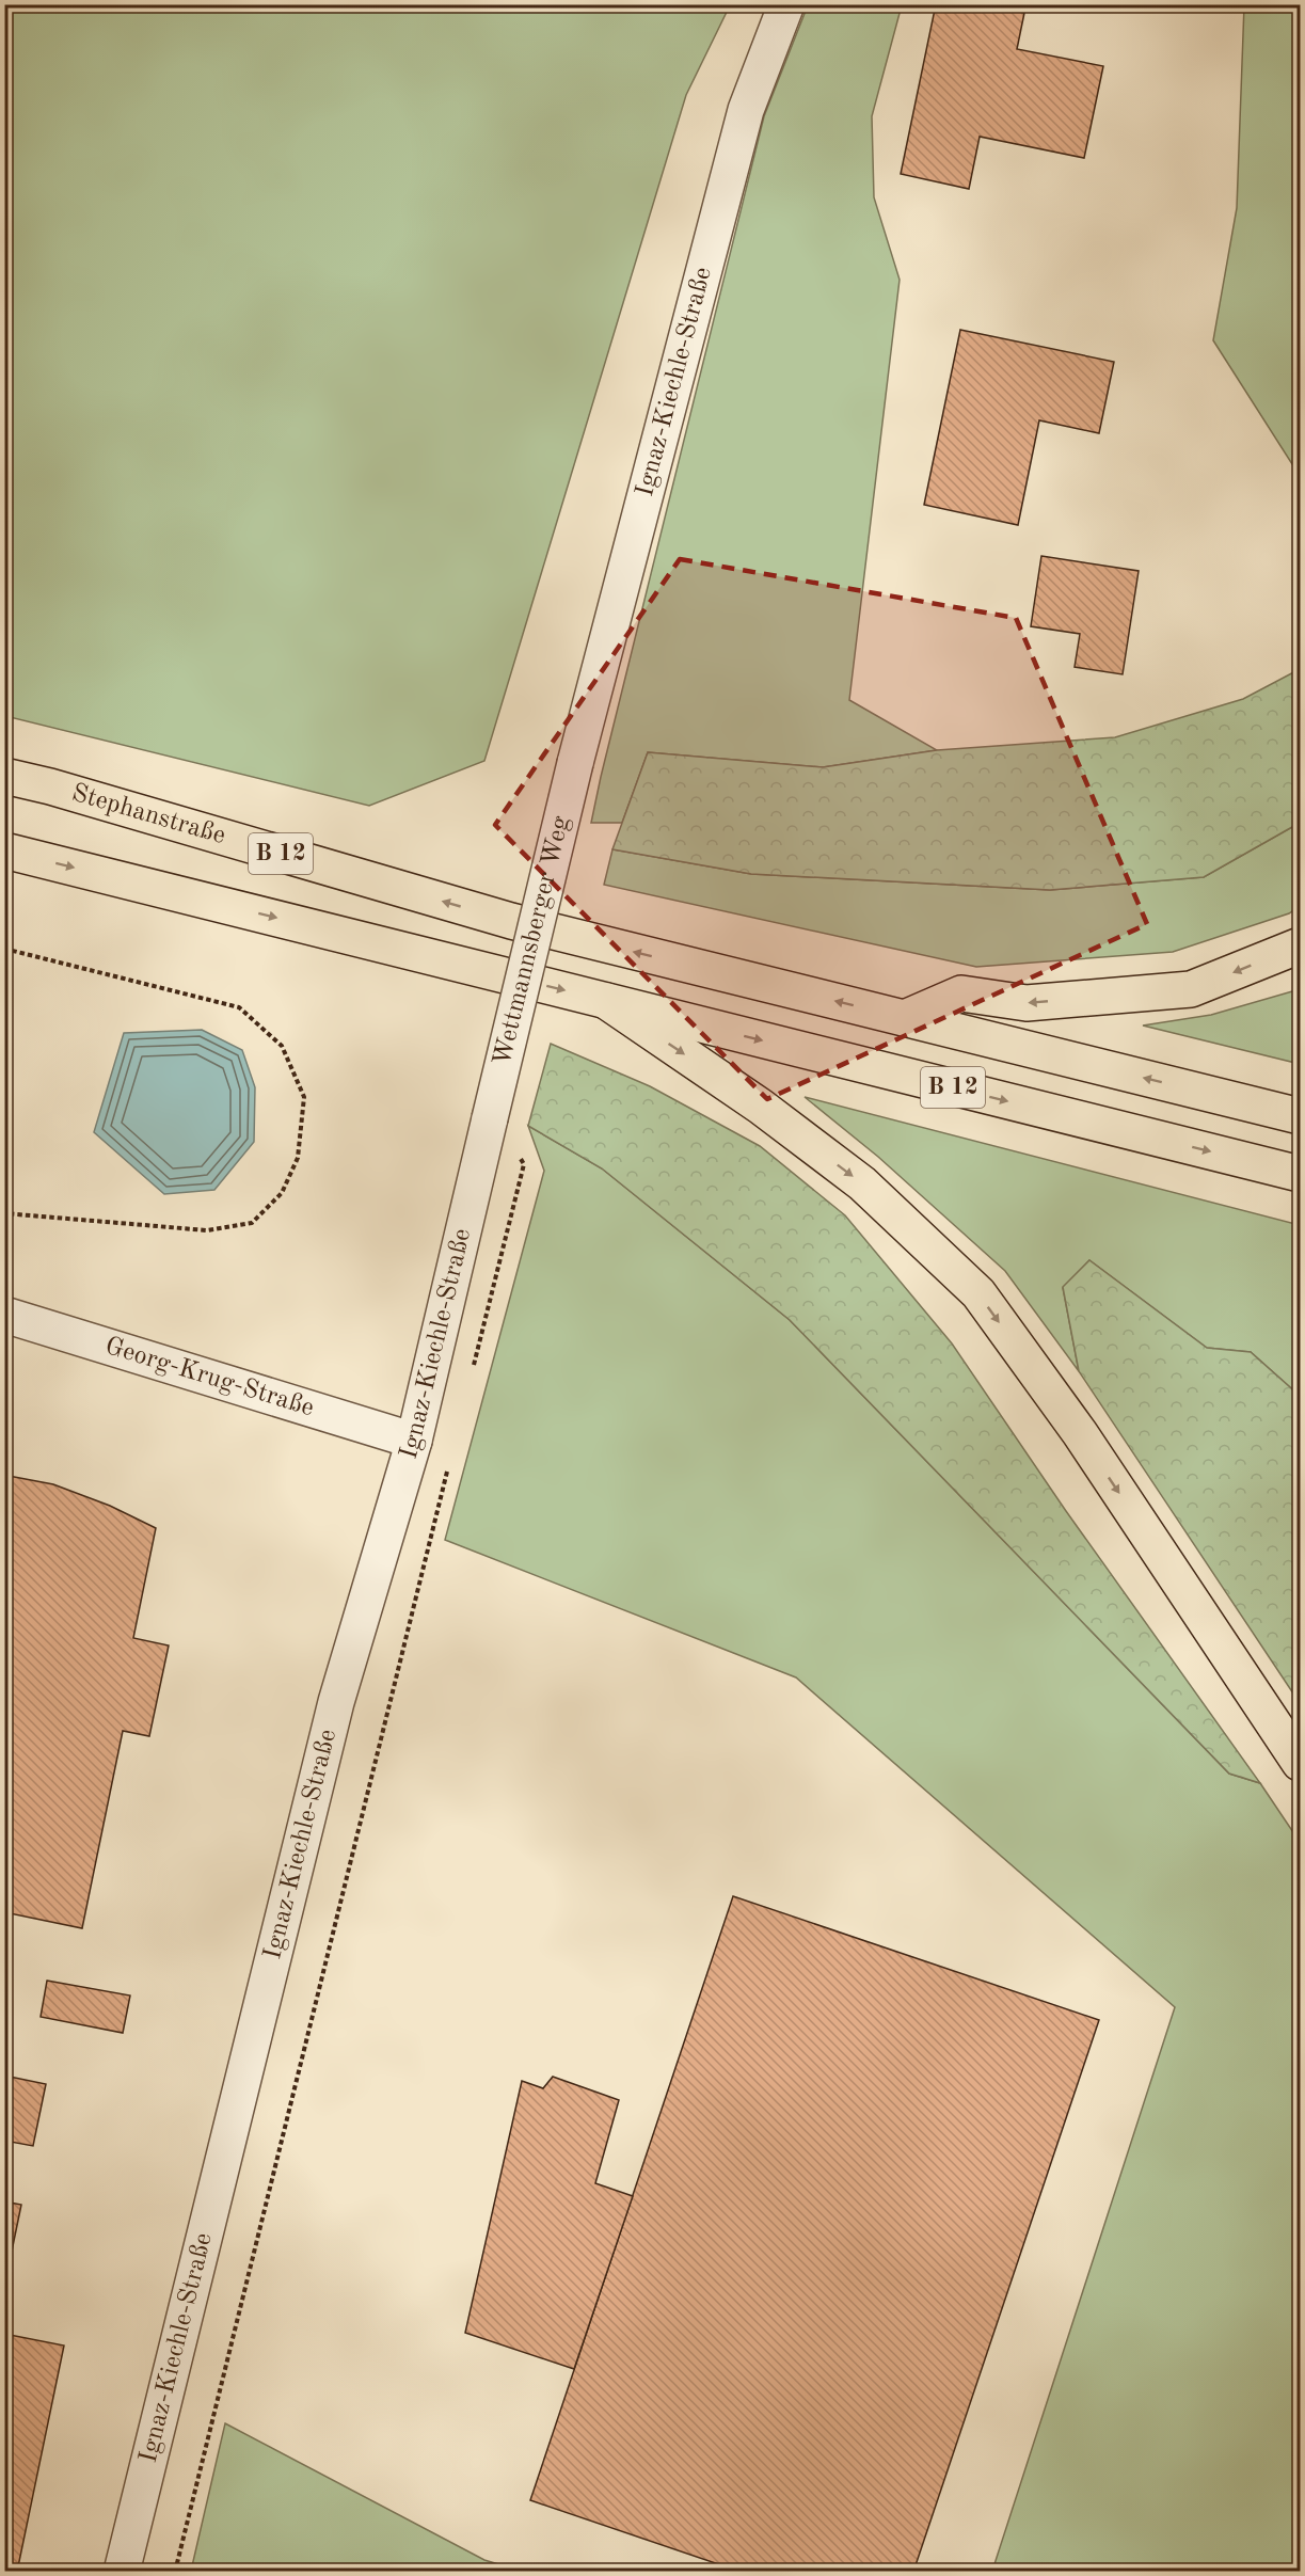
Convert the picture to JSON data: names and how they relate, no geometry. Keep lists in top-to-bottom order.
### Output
{
  "streets": {
    "main road": ["Stephanstraße", "B 12"],
    "street": ["Ignaz-Kiechle-Straße", "Wettmannsberger Weg", "Georg-Krug-Straße"]
  },
  "crossings": [
    ["Ignaz-Kiechle-Straße", "Wettmannsberger Weg"],
    ["Ignaz-Kiechle-Straße", "Georg-Krug-Straße"],
    ["Stephanstraße", "B 12"]
  ]
}
